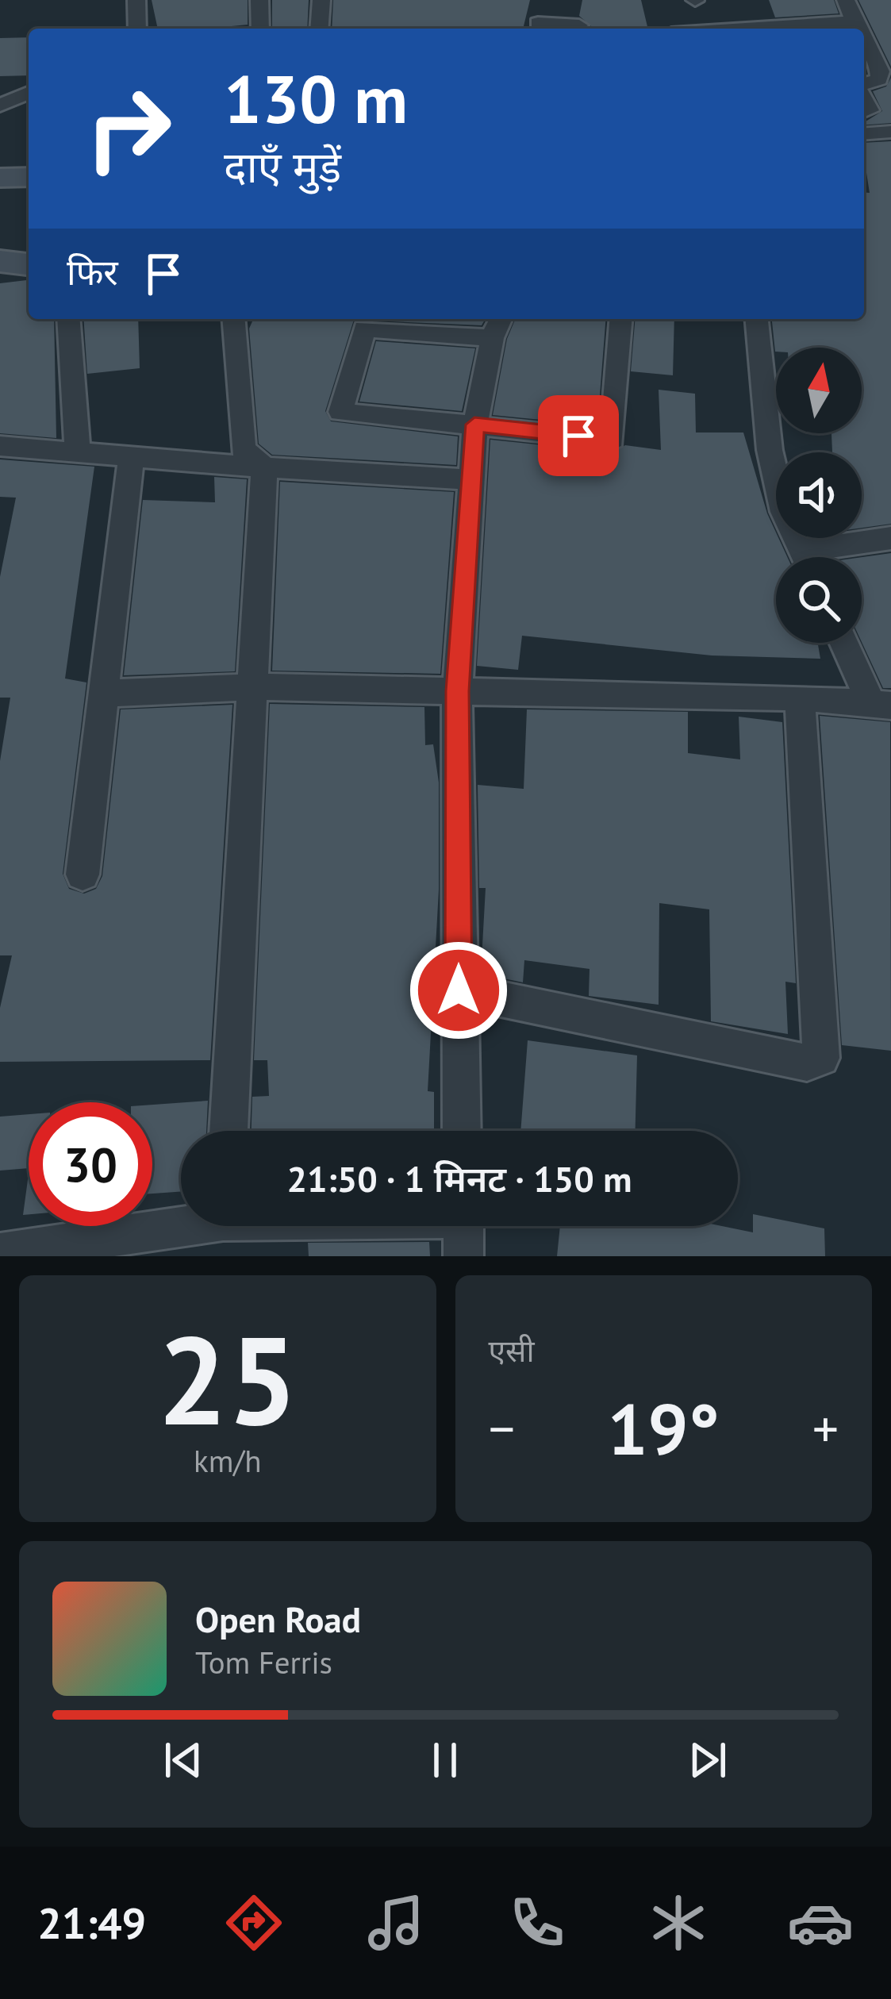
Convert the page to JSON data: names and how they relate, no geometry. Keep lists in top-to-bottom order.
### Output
{
  "north": "top",
  "page": {
    "turn": ["130 m", "दाएँ मुड़ें"],
    "then": "फिर",
    "limit": "30",
    "trip": "21:50 · 1 मिनट · 150 m",
    "tile": [
      ["25", "km/h"],
      "एसी"
    ],
    "heat": ["−", "19°", "+"],
    "song": ["Open Road", "Tom Ferris"],
    "tabs": "21:49"
  }
}
